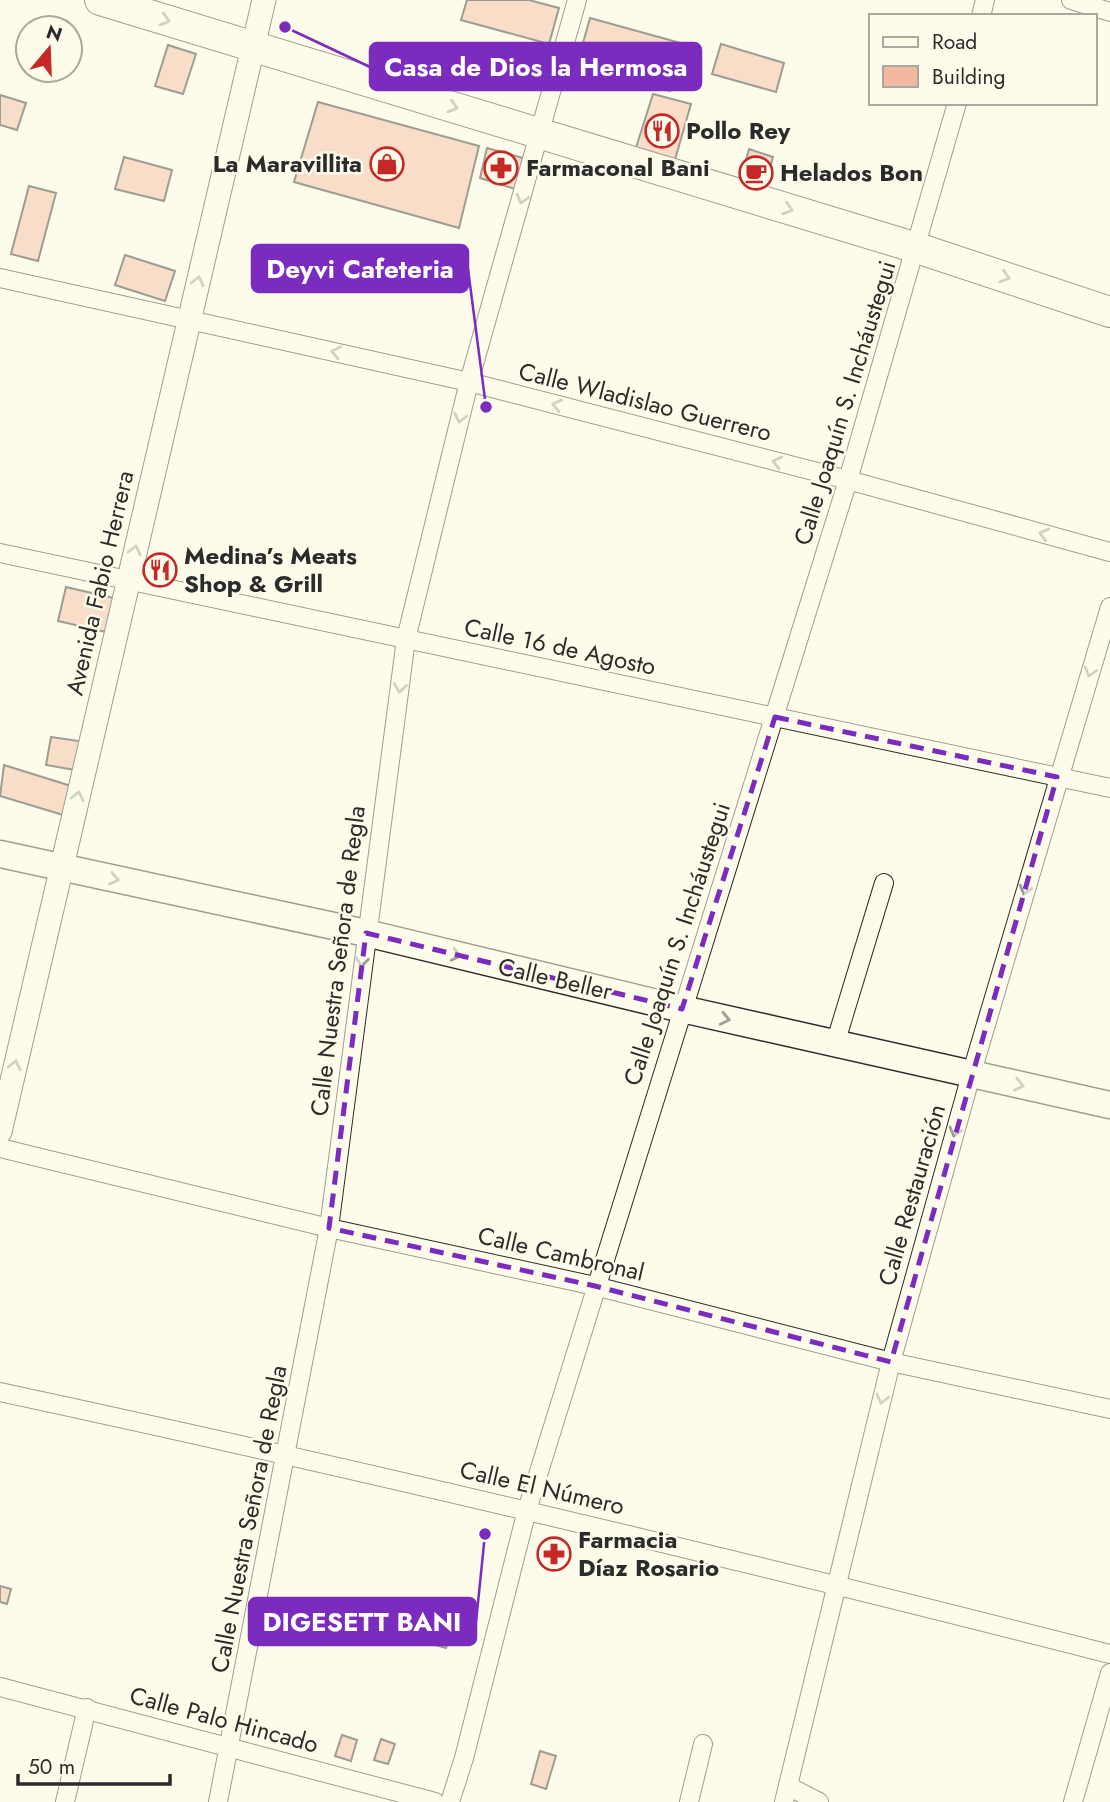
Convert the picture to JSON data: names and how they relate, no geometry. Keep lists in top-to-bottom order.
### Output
{
  "streets": {
    "main road": ["Calle Beller"],
    "street": [
      "Calle Wladislao Guerrero",
      "Calle Joaquín S. Incháustegui",
      "Avenida Fabio Herrera",
      "Calle 16 de Agosto",
      "Calle Nuestra Señora de Regla",
      "Calle Restauración",
      "Calle Cambronal",
      "Calle El Número",
      "Calle Palo Hincado"
    ]
  },
  "crossings": [
    ["Calle Wladislao Guerrero", "Calle Joaquín S. Incháustegui"],
    ["Calle Wladislao Guerrero", "Avenida Fabio Herrera"],
    ["Calle Wladislao Guerrero", "Calle Nuestra Señora de Regla"],
    ["Calle Joaquín S. Incháustegui", "Calle 16 de Agosto"],
    ["Calle Joaquín S. Incháustegui", "Calle Beller"],
    ["Calle Joaquín S. Incháustegui", "Calle Cambronal"],
    ["Calle Joaquín S. Incháustegui", "Calle El Número"],
    ["Avenida Fabio Herrera", "Calle 16 de Agosto"],
    ["Avenida Fabio Herrera", "Calle Beller"],
    ["Calle 16 de Agosto", "Calle Nuestra Señora de Regla"],
    ["Calle 16 de Agosto", "Calle Restauración"],
    ["Calle Nuestra Señora de Regla", "Calle Beller"],
    ["Calle Nuestra Señora de Regla", "Calle Cambronal"],
    ["Calle Nuestra Señora de Regla", "Calle El Número"],
    ["Calle Nuestra Señora de Regla", "Calle Palo Hincado"],
    ["Calle Beller", "Calle Restauración"],
    ["Calle Restauración", "Calle Cambronal"],
    ["Calle Restauración", "Calle El Número"]
  ],
  "one_way": [
    "Calle Wladislao Guerrero",
    "Avenida Fabio Herrera",
    "Calle Nuestra Señora de Regla",
    "Calle Beller",
    "Calle Restauración"
  ],
  "places": {
    "other": ["Casa de Dios la Hermosa", "Deyvi Cafeteria", "DIGESETT BANI"],
    "restaurant": ["Pollo Rey", "Medina’s Meats Shop & Grill"],
    "shop": ["La Maravillita"],
    "pharmacy": ["Farmaconal Bani", "Farmacia Díaz Rosario"],
    "cafe": ["Helados Bon"]
  },
  "legend": ["Road", "Building"],
  "scale_bar": "50 m",
  "north": "top"
}
